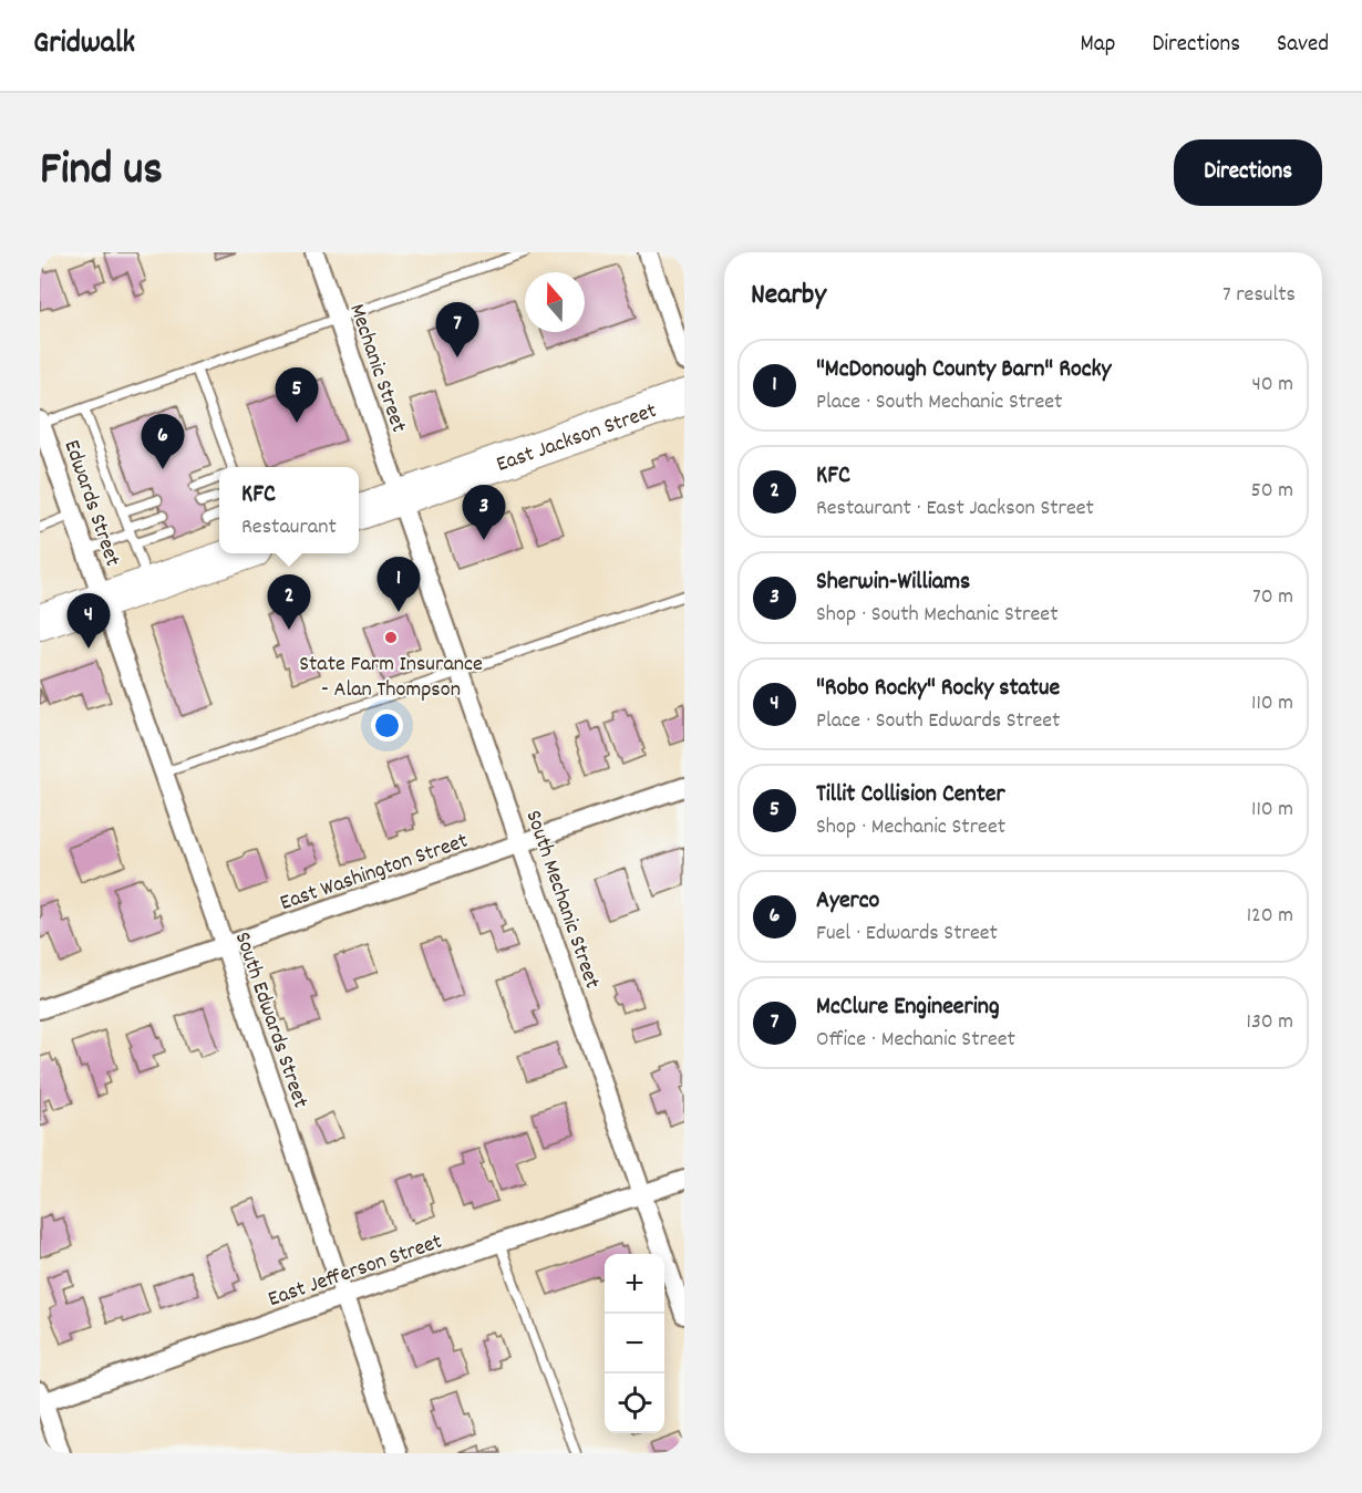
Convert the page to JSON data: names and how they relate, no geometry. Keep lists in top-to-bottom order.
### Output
{
  "streets": {
    "highway": ["East Jackson Street"],
    "street": [
      "Mechanic Street",
      "Edwards Street",
      "East Washington Street",
      "South Mechanic Street",
      "South Edwards Street",
      "East Jefferson Street"
    ]
  },
  "crossings": [
    ["Mechanic Street", "East Jackson Street"],
    ["Mechanic Street", "South Mechanic Street"],
    ["East Jackson Street", "South Mechanic Street"],
    ["Edwards Street", "South Edwards Street"],
    ["East Washington Street", "South Mechanic Street"],
    ["East Washington Street", "South Edwards Street"],
    ["South Mechanic Street", "East Jefferson Street"],
    ["South Edwards Street", "East Jefferson Street"]
  ],
  "places": ["State Farm Insurance - Alan Thompson"],
  "north": "top",
  "page": {
    "header": "Gridwalk",
    "nav": ["Map", "Directions", "Saved"],
    "title": "Find us",
    "buttons": "Directions",
    "heading": ["Nearby", "7 results"],
    "pins": [
      "7",
      "5",
      "6",
      "3",
      "1",
      "2",
      "4"
    ],
    "list": [
      {
        "mark": "1",
        "name": "\"McDonough County Barn\" Rocky",
        "note": "Place · South Mechanic Street",
        "value": "40 m"
      },
      {
        "mark": "2",
        "name": "KFC",
        "note": "Restaurant · East Jackson Street",
        "value": "50 m"
      },
      {
        "mark": "3",
        "name": "Sherwin-Williams",
        "note": "Shop · South Mechanic Street",
        "value": "70 m"
      },
      {
        "mark": "4",
        "name": "\"Robo Rocky\" Rocky statue",
        "note": "Place · South Edwards Street",
        "value": "110 m"
      },
      {
        "mark": "5",
        "name": "Tillit Collision Center",
        "note": "Shop · Mechanic Street",
        "value": "110 m"
      },
      {
        "mark": "6",
        "name": "Ayerco",
        "note": "Fuel · Edwards Street",
        "value": "120 m"
      },
      {
        "mark": "7",
        "name": "McClure Engineering",
        "note": "Office · Mechanic Street",
        "value": "130 m"
      }
    ],
    "popup": ["KFC", "Restaurant"],
    "map_buttons": ["+", "−"]
  }
}
